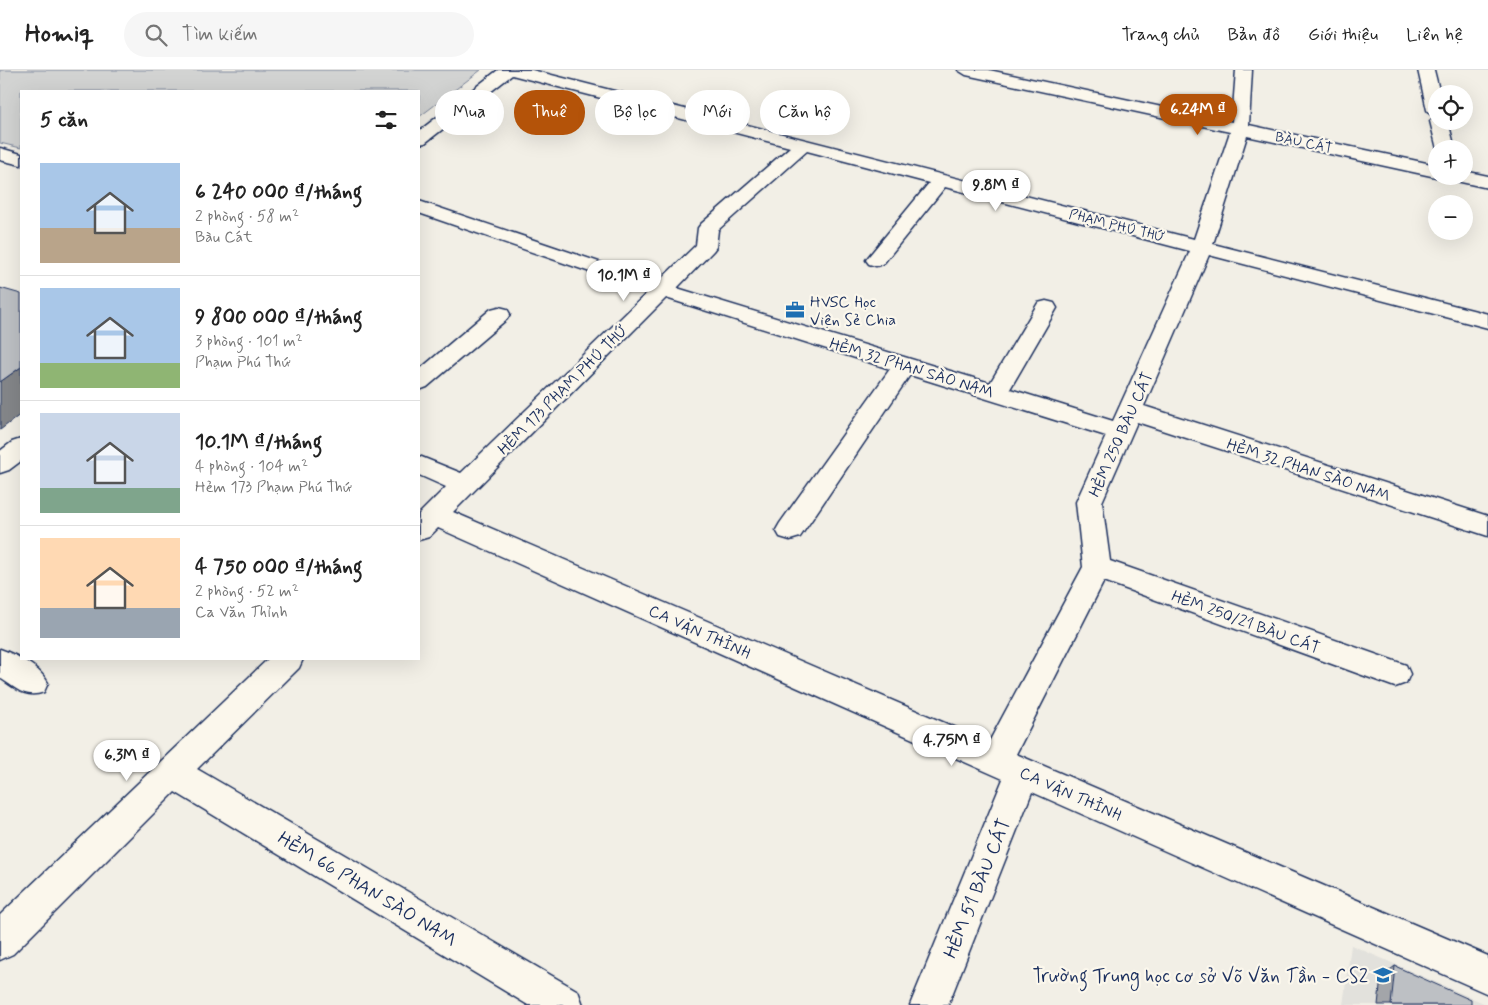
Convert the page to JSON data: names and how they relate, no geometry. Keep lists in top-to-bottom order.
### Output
{
  "streets": {
    "street": [
      "BÀU CÁT",
      "PHẠM PHÚ THỨ",
      "HẺM 32 PHAN SÀO NAM",
      "HẺM 173 PHẠM PHÚ THỨ",
      "HẺM 250 BÀU CÁT",
      "HẺM 250/21 BÀU CÁT",
      "CA VĂN THỈNH",
      "HẺM 66 PHAN SÀO NAM",
      "HẺM 51 BÀU CÁT"
    ]
  },
  "crossings": [
    ["BÀU CÁT", "HẺM 250 BÀU CÁT"],
    ["PHẠM PHÚ THỨ", "HẺM 173 PHẠM PHÚ THỨ"],
    ["PHẠM PHÚ THỨ", "HẺM 250 BÀU CÁT"],
    ["HẺM 32 PHAN SÀO NAM", "HẺM 173 PHẠM PHÚ THỨ"],
    ["HẺM 32 PHAN SÀO NAM", "HẺM 250 BÀU CÁT"],
    ["HẺM 173 PHẠM PHÚ THỨ", "CA VĂN THỈNH"],
    ["HẺM 250 BÀU CÁT", "HẺM 250/21 BÀU CÁT"],
    ["CA VĂN THỈNH", "HẺM 51 BÀU CÁT"]
  ],
  "places": {
    "office": ["HVSC Học Viện Sẻ Chia"],
    "school or university": ["Trường Trung học cơ sở Võ Văn Tần - CS2"]
  },
  "page": {
    "header": "Homiq",
    "search": "Tìm kiếm",
    "nav": [
      "Trang chủ",
      "Bản đồ",
      "Giới thiệu",
      "Liên hệ"
    ],
    "map_buttons": ["+", "−"],
    "chip": [
      "Mua",
      "Thuê",
      "Bộ lọc",
      "Mới",
      "Căn hộ"
    ],
    "heading": "5 căn",
    "price": [
      "6.24M ₫",
      "9.8M ₫",
      "10.1M ₫",
      "4.75M ₫",
      "6.3M ₫"
    ],
    "list": [
      {
        "name": "6 240 000 ₫/tháng",
        "note": "2 phòng · 58 m² · Bàu Cát"
      },
      {
        "name": "9 800 000 ₫/tháng",
        "note": "3 phòng · 101 m² · Phạm Phú Thứ"
      },
      {
        "name": "10.1M ₫/tháng",
        "note": "4 phòng · 104 m² · Hẻm 173 Phạm Phú Thứ"
      },
      {
        "name": "4 750 000 ₫/tháng",
        "note": "2 phòng · 52 m² · Ca Văn Thỉnh"
      }
    ]
  }
}
